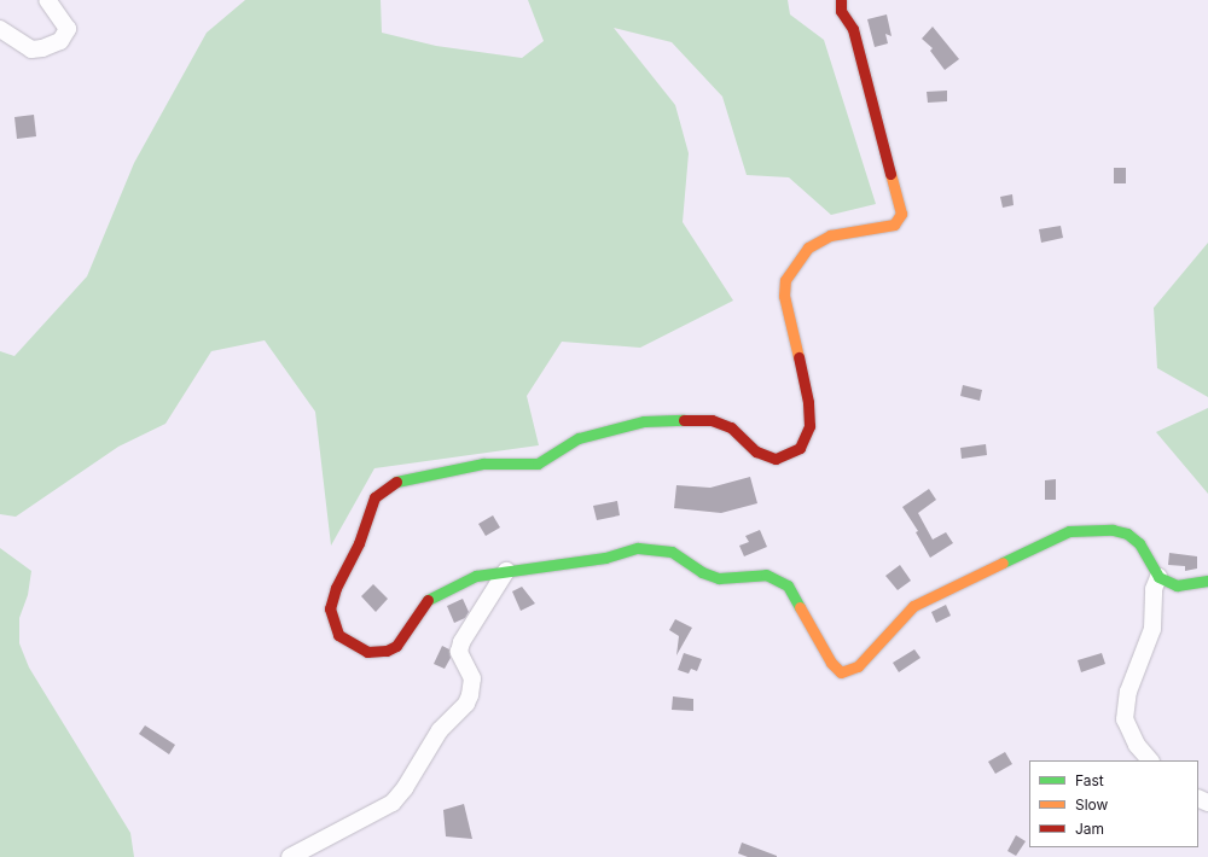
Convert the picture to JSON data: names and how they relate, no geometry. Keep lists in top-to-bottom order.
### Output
{
  "legend": ["Fast", "Slow", "Jam"]
}
